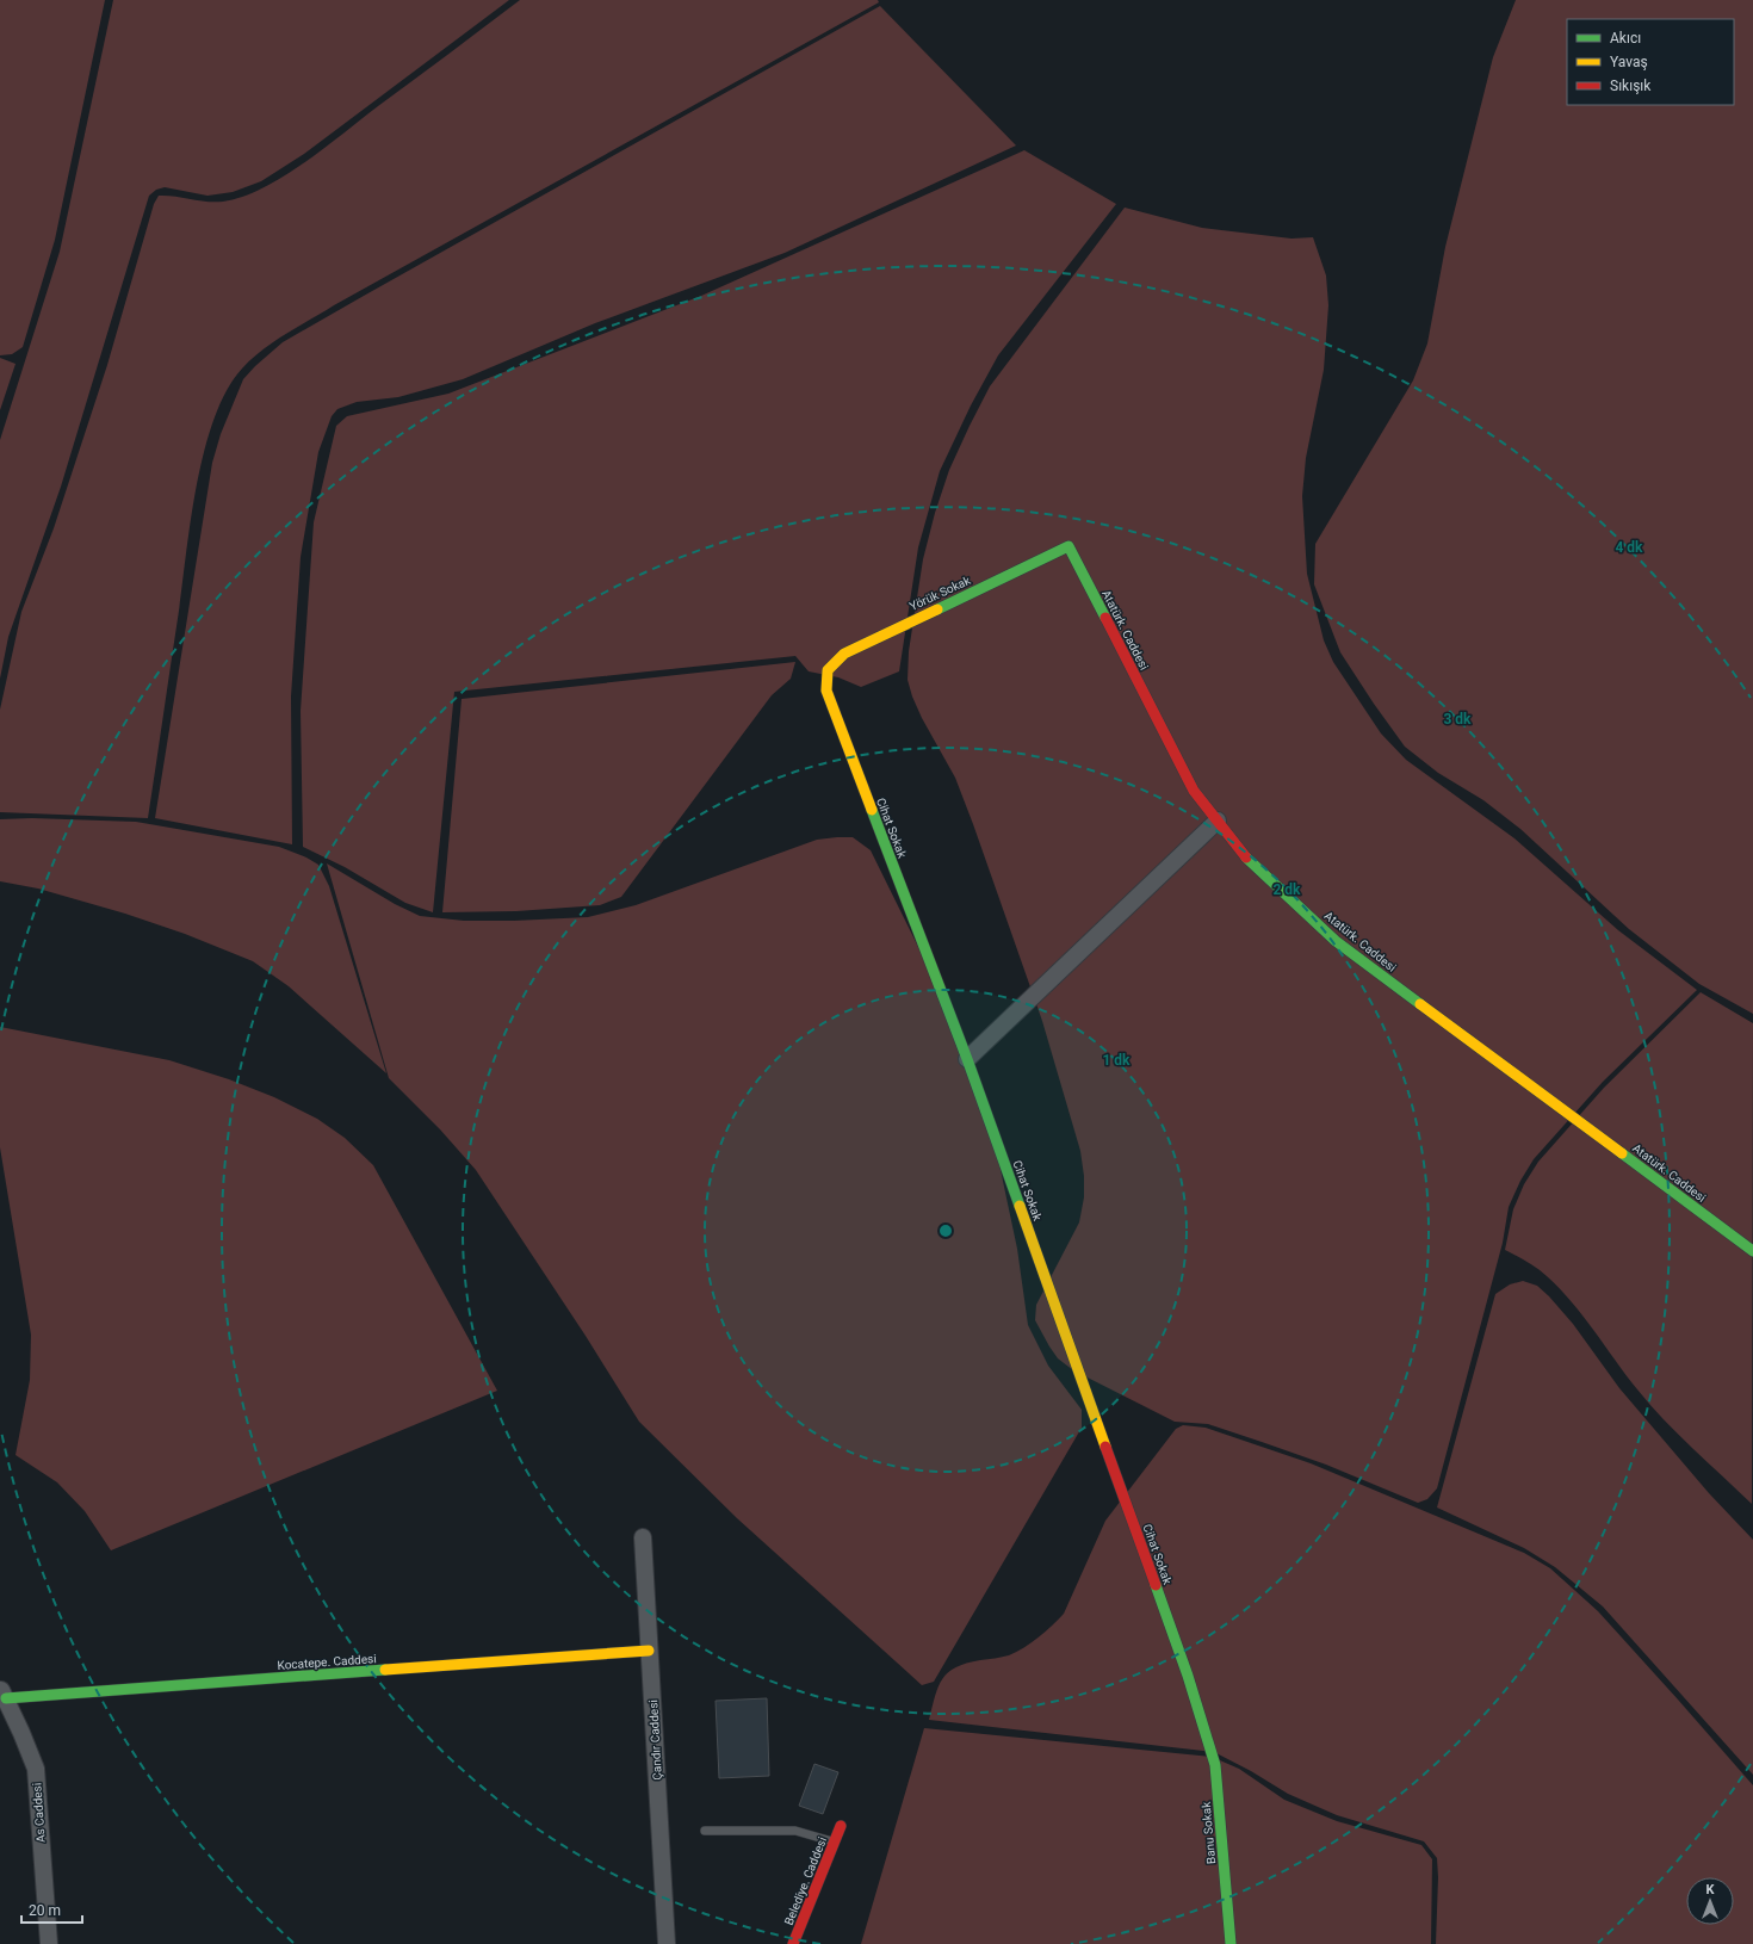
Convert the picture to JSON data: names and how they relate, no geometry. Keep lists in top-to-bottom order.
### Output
{
  "streets": {
    "street": [
      "Yörük Sokak",
      "Atatürk. Caddesi",
      "Cihat Sokak",
      "Kocatepe. Caddesi",
      "Çandır Caddesi",
      "As Caddesi",
      "Banu Sokak",
      "Belediye. Caddesi"
    ]
  },
  "crossings": [
    ["Yörük Sokak", "Atatürk. Caddesi"],
    ["Yörük Sokak", "Cihat Sokak"],
    ["Cihat Sokak", "Banu Sokak"],
    ["Kocatepe. Caddesi", "Çandır Caddesi"],
    ["Kocatepe. Caddesi", "As Caddesi"]
  ],
  "legend": ["Akıcı", "Yavaş", "Sıkışık"],
  "scale_bar": "20 m",
  "north": "top",
  "rings": [
    "4 dk",
    "3 dk",
    "2 dk",
    "1 dk"
  ]
}
